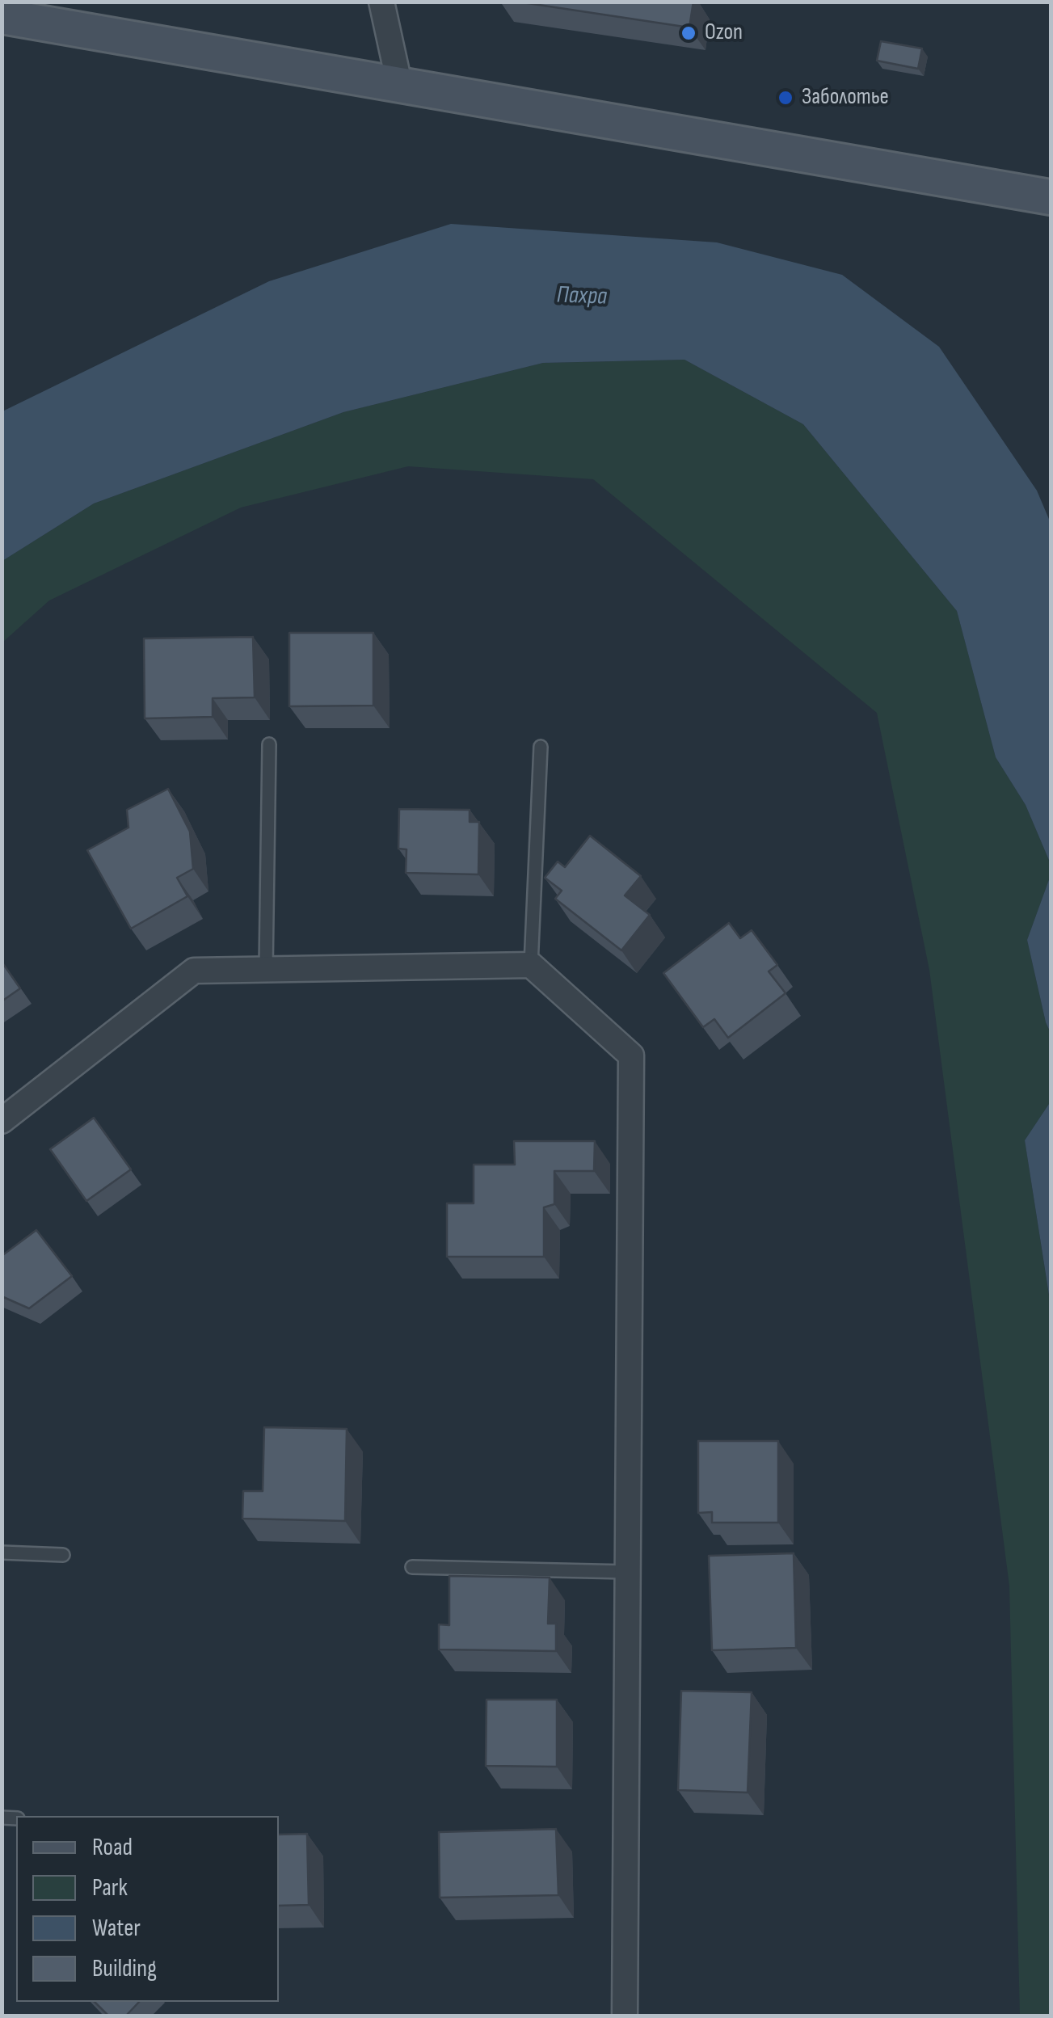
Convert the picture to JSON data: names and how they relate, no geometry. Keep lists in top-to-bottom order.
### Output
{
  "water": ["Пахра"],
  "places": ["Ozon", "Заболотье"],
  "legend": [
    "Road",
    "Park",
    "Water",
    "Building"
  ]
}
